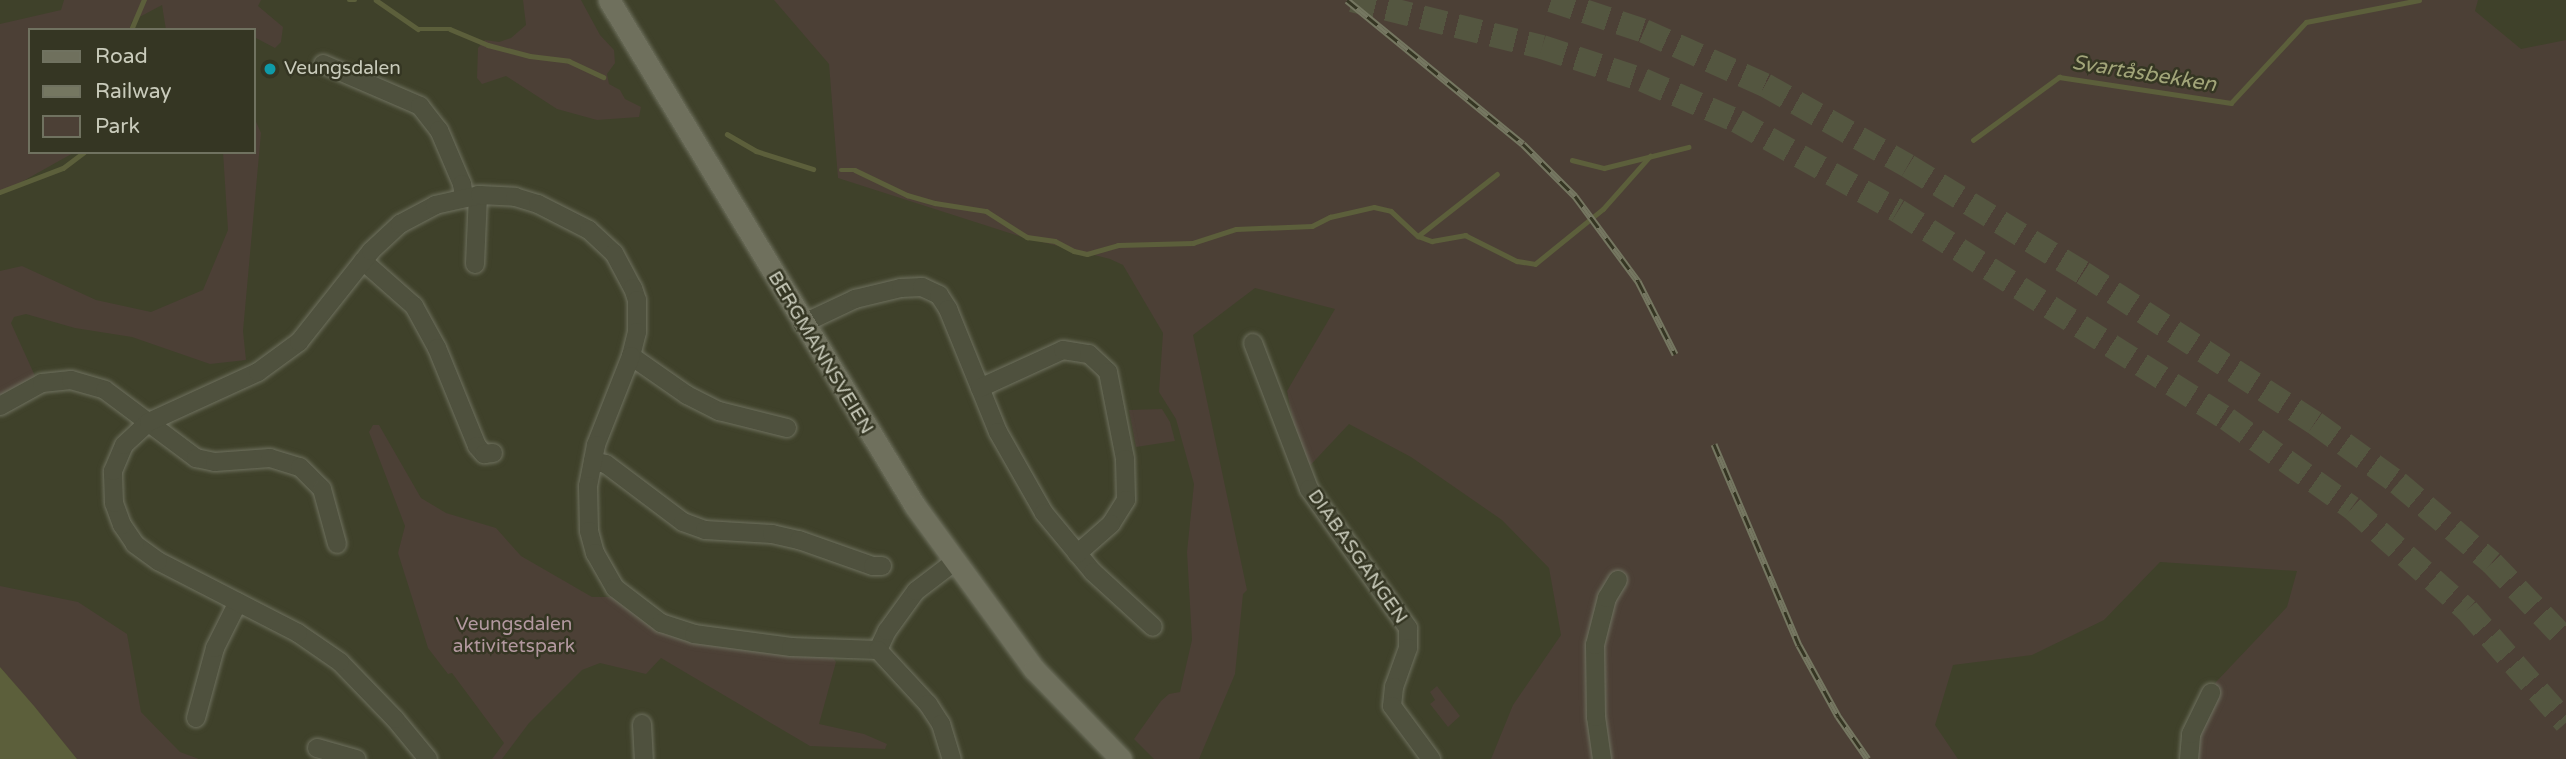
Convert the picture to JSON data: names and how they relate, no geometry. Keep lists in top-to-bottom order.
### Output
{
  "streets": {
    "main road": ["BERGMANNSVEIEN"],
    "street": ["DIABASGANGEN"]
  },
  "water": ["Svartåsbekken"],
  "parks": ["Veungsdalen aktivitetspark"],
  "places": ["Veungsdalen"],
  "legend": ["Road", "Railway", "Park"]
}
